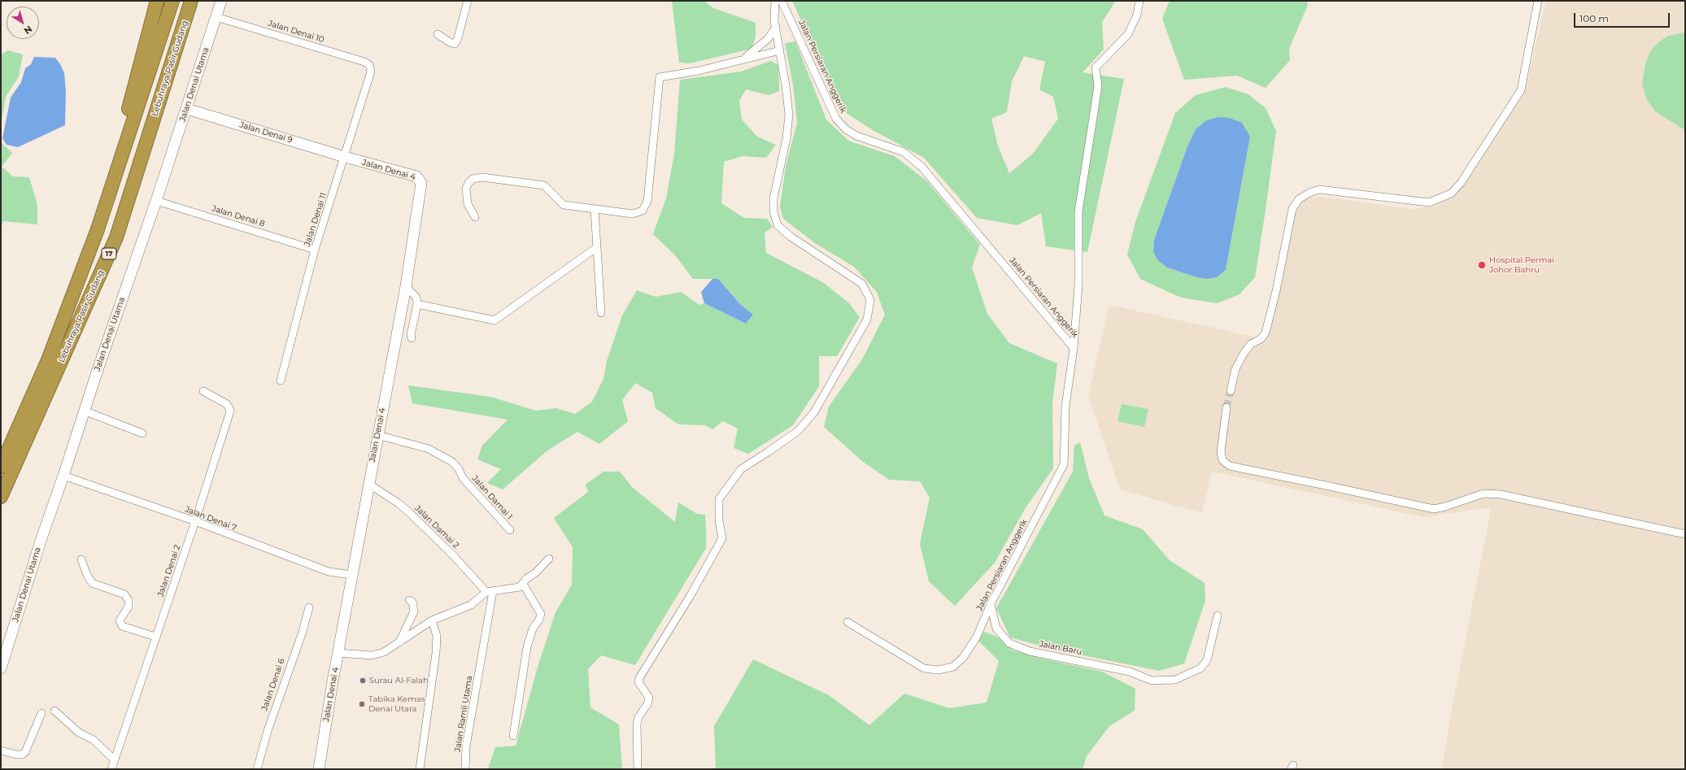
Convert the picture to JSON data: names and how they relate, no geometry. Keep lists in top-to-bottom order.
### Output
{
  "streets": {
    "highway": ["Lebuhraya Pasir Gudang", "17"],
    "street": [
      "Jalan Denai 10",
      "Jalan Persiaran Anggerik",
      "Jalan Denai Utama",
      "Jalan Denai 9",
      "Jalan Denai 4",
      "Jalan Denai 8",
      "Jalan Denai 11",
      "Jalan Damai 1",
      "Jalan Denai 7",
      "Jalan Damai 2",
      "Jalan Denai 2",
      "Jalan Baru",
      "Jalan Denai 6",
      "Jalan Ramli Utama"
    ]
  },
  "crossings": [
    ["Jalan Denai 10", "Jalan Denai Utama"],
    ["Jalan Denai 10", "Jalan Denai 11"],
    ["Jalan Persiaran Anggerik", "Jalan Baru"],
    ["Jalan Denai Utama", "Jalan Denai 9"],
    ["Jalan Denai Utama", "Jalan Denai 8"],
    ["Jalan Denai Utama", "Jalan Denai 7"],
    ["Jalan Denai 9", "Jalan Denai 4"],
    ["Jalan Denai 9", "Jalan Denai 11"],
    ["Jalan Denai 4", "Jalan Denai 11"],
    ["Jalan Denai 4", "Jalan Damai 1"],
    ["Jalan Denai 4", "Jalan Denai 7"],
    ["Jalan Denai 4", "Jalan Damai 2"],
    ["Jalan Denai 8", "Jalan Denai 11"],
    ["Jalan Denai 7", "Jalan Denai 2"],
    ["Jalan Damai 2", "Jalan Ramli Utama"]
  ],
  "places": ["Hospital Permai Johor Bahru", "Surau Al-Falah", "Tabika Kemas Denai Utara"],
  "scale_bar": "100 m",
  "north": "bottom right"
}
